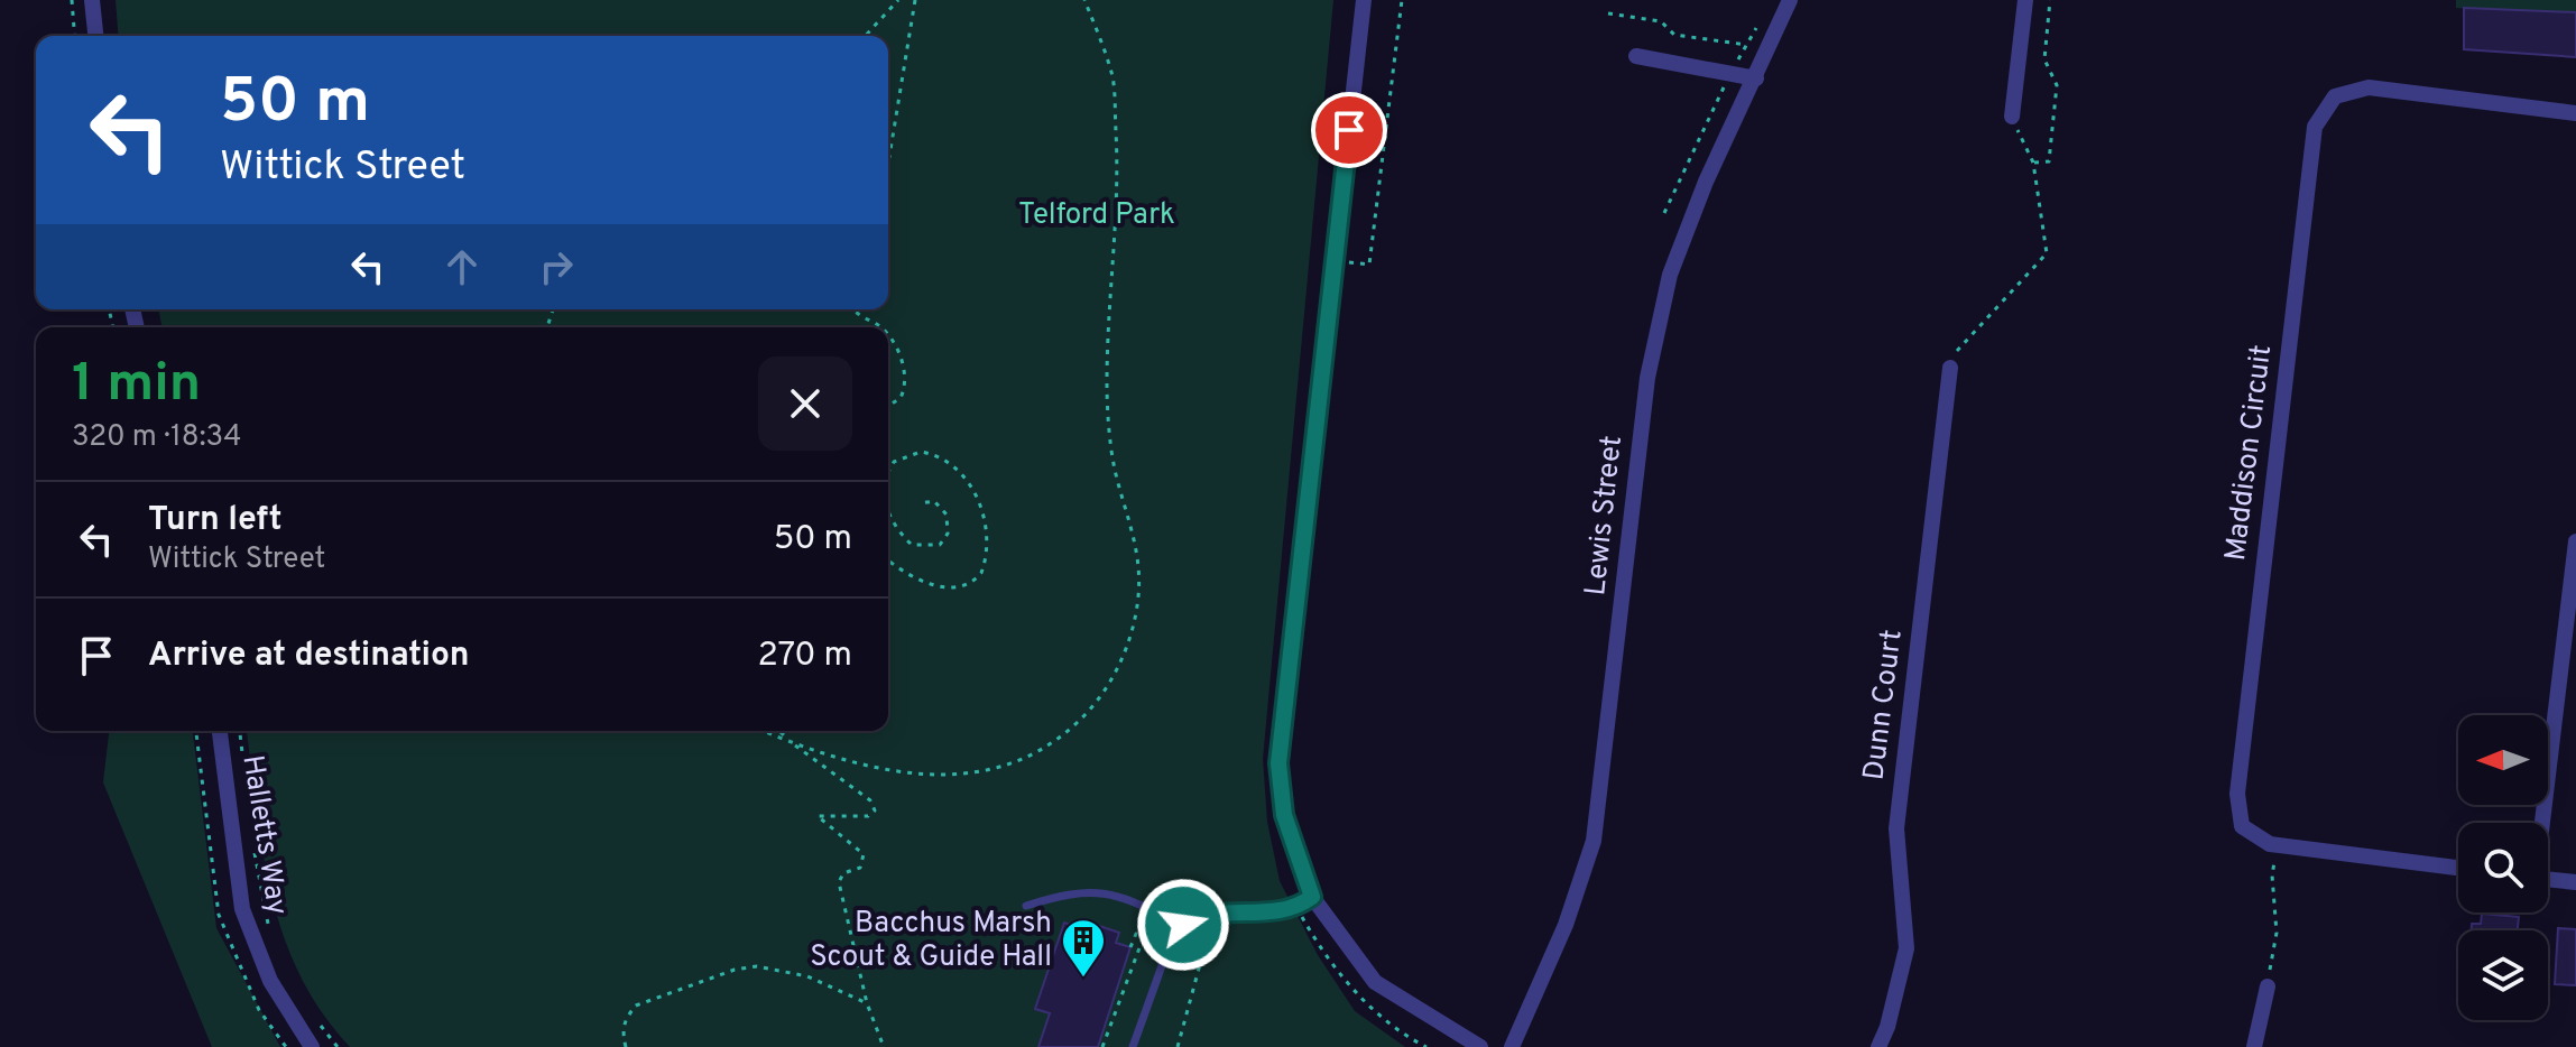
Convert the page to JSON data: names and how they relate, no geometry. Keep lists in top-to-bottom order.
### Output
{
  "streets": {
    "street": [
      "Maddison Circuit",
      "Lewis Street",
      "Dunn Court",
      "Halletts Way"
    ]
  },
  "parks": ["Telford Park"],
  "places": {
    "building": ["Bacchus Marsh Scout & Guide Hall"]
  },
  "north": "left",
  "page": {
    "turn": ["50 m", "Wittick Street"],
    "heading": ["1 min", "320 m · 18:34"],
    "list": [
      {
        "name": "Turn left",
        "note": "Wittick Street",
        "value": "50 m"
      },
      {
        "name": "Arrive at destination",
        "value": "270 m"
      }
    ]
  }
}
